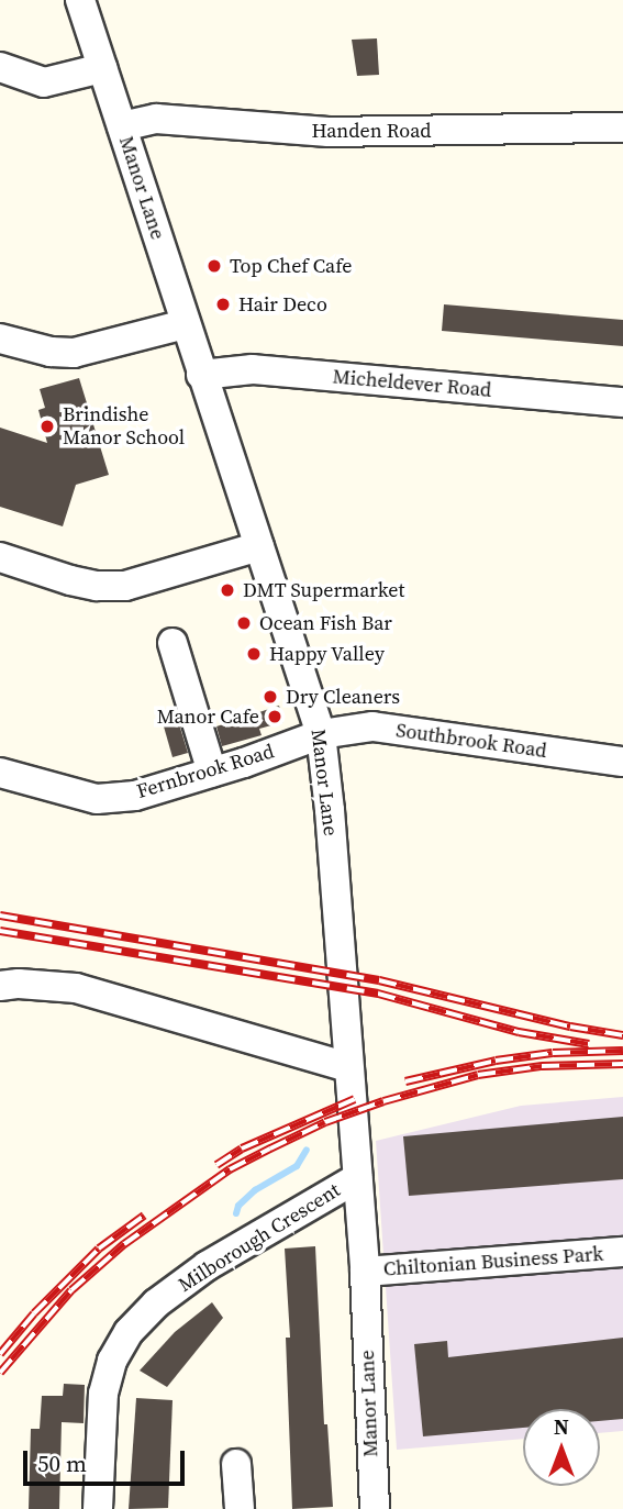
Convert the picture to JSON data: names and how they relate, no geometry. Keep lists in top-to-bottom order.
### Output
{
  "streets": {
    "street": [
      "Handen Road",
      "Manor Lane",
      "Micheldever Road",
      "Southbrook Road",
      "Fernbrook Road",
      "Milborough Crescent",
      "Chiltonian Business Park"
    ]
  },
  "crossings": [
    ["Handen Road", "Manor Lane"],
    ["Manor Lane", "Micheldever Road"],
    ["Manor Lane", "Southbrook Road"],
    ["Manor Lane", "Fernbrook Road"],
    ["Manor Lane", "Milborough Crescent"],
    ["Manor Lane", "Chiltonian Business Park"],
    ["Southbrook Road", "Fernbrook Road"]
  ],
  "places": [
    "Top Chef Cafe",
    "Hair Deco",
    "Brindishe Manor School",
    "DMT Supermarket",
    "Ocean Fish Bar",
    "Happy Valley",
    "Dry Cleaners",
    "Manor Cafe"
  ],
  "scale_bar": "50 m",
  "north": "top"
}
